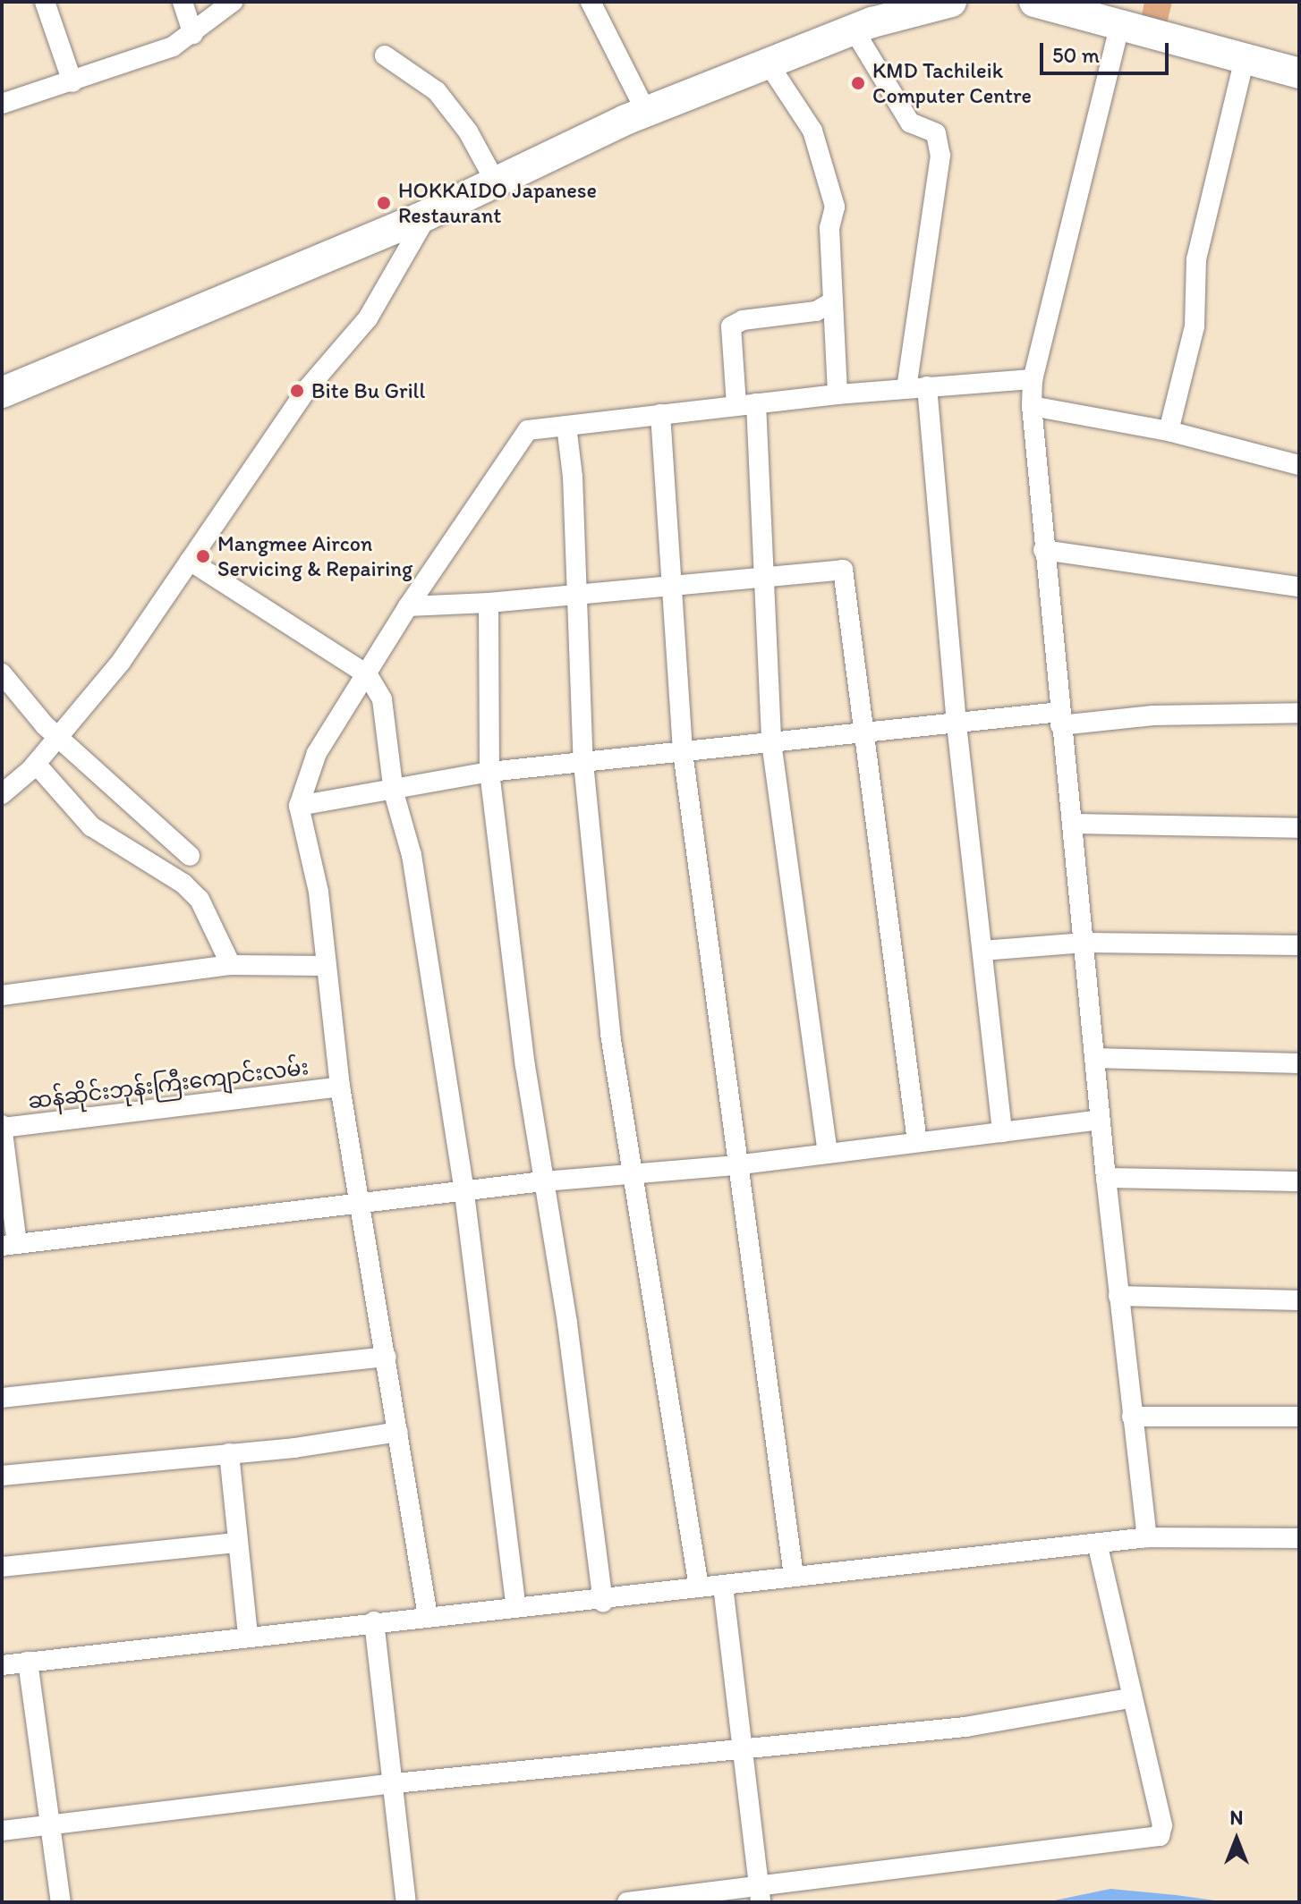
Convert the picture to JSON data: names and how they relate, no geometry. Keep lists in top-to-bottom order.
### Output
{
  "streets": {
    "street": ["ဆန်ဆိုင်းဘုန်းကြီးကျောင်းလမ်း"]
  },
  "places": [
    "KMD Tachileik Computer Centre",
    "HOKKAIDO Japanese Restaurant",
    "Bite Bu Grill",
    "Mangmee Aircon Servicing & Repairing"
  ],
  "scale_bar": "50 m",
  "north": "top"
}
